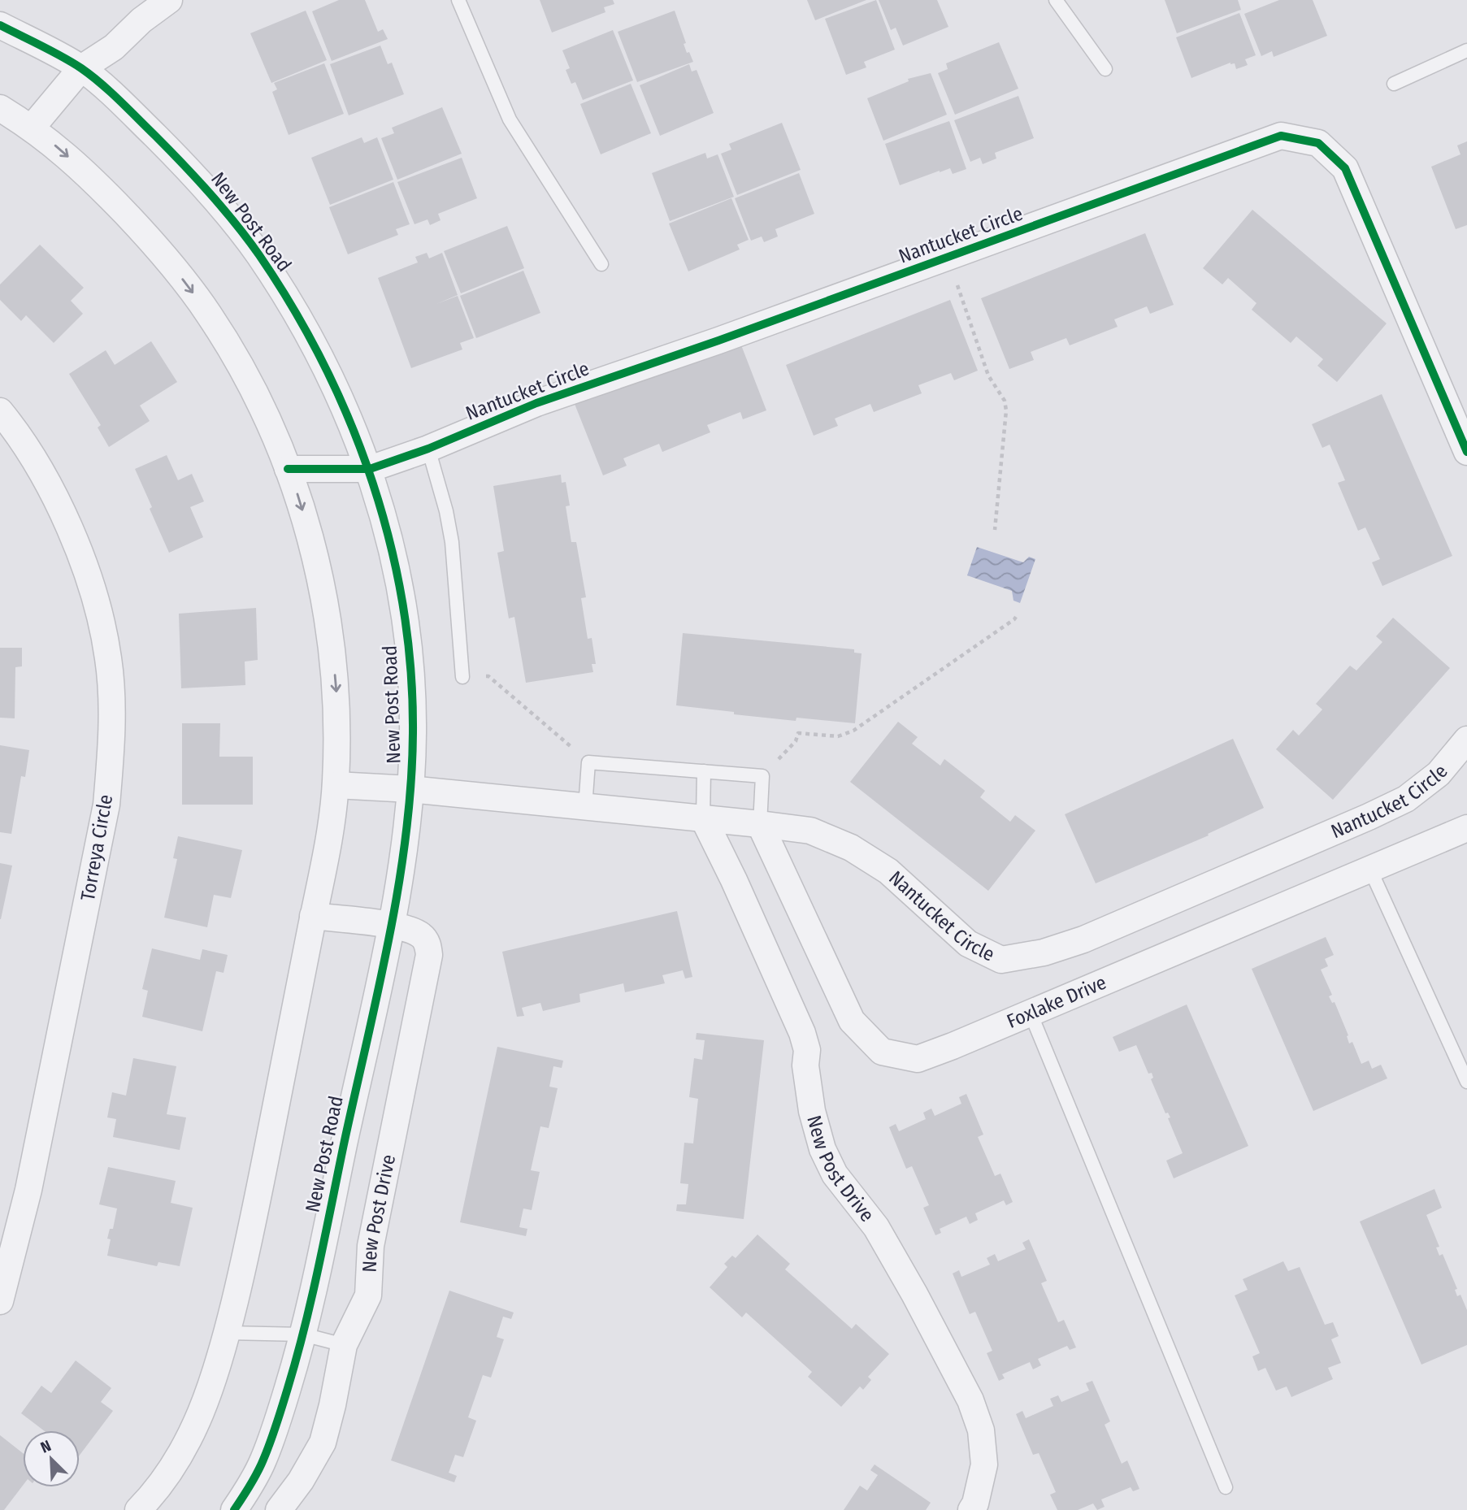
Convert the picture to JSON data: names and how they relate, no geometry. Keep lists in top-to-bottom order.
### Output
{
  "streets": {
    "street": [
      "New Post Road",
      "Nantucket Circle",
      "Torreya Circle",
      "Foxlake Drive",
      "New Post Drive"
    ]
  },
  "crossings": [
    ["New Post Road", "Nantucket Circle"],
    ["New Post Road", "New Post Drive"],
    ["Nantucket Circle", "Foxlake Drive"],
    ["Nantucket Circle", "New Post Drive"]
  ],
  "north": "top left"
}
